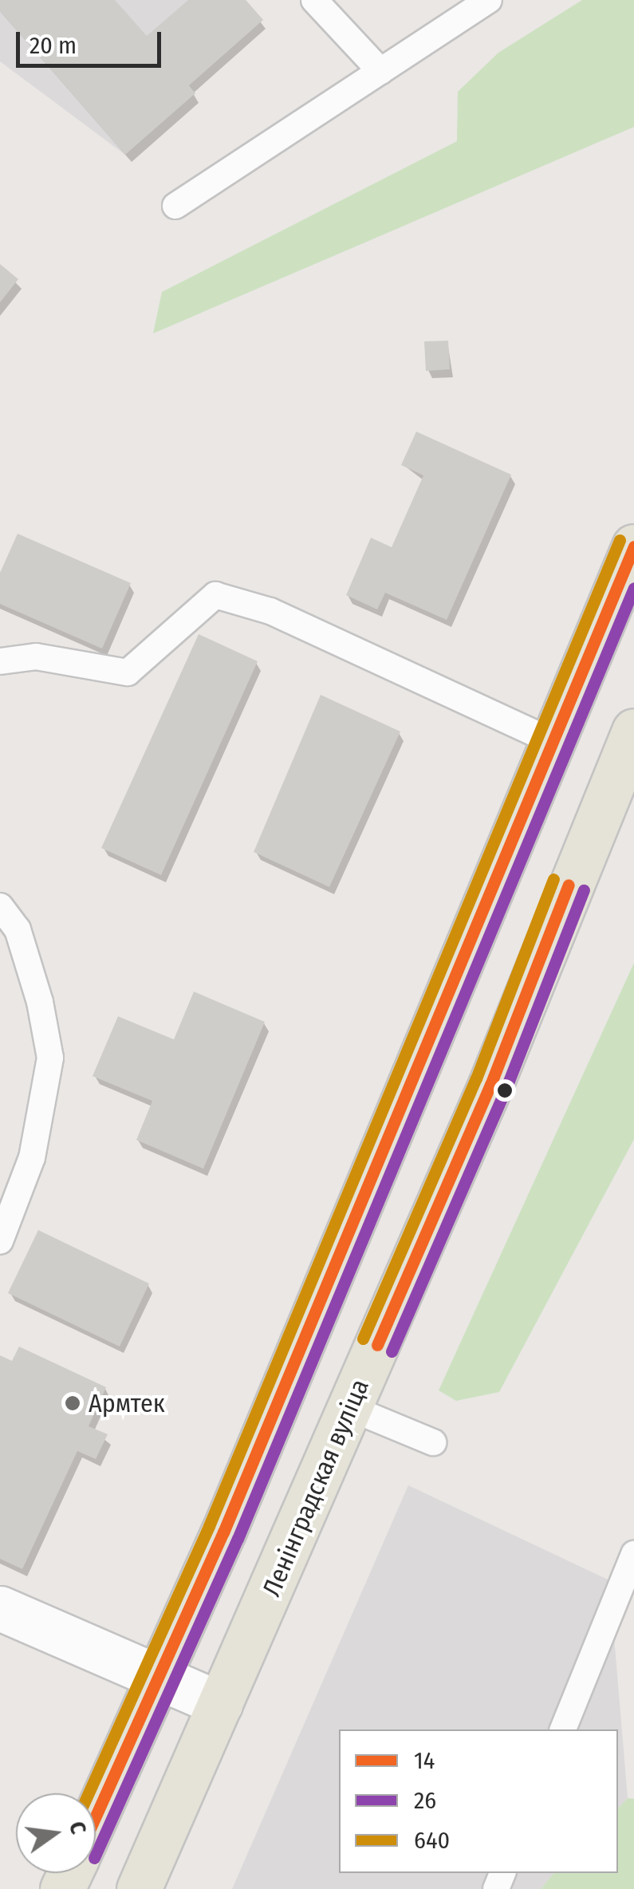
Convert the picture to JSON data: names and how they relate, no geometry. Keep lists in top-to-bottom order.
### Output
{
  "streets": {
    "main road": ["Ленінградская вуліца"]
  },
  "places": ["Армтек"],
  "lines": ["transit line 640", "transit line 14", "transit line 26"],
  "legend": ["14", "26", "640"],
  "scale_bar": "20 m",
  "north": "right"
}
